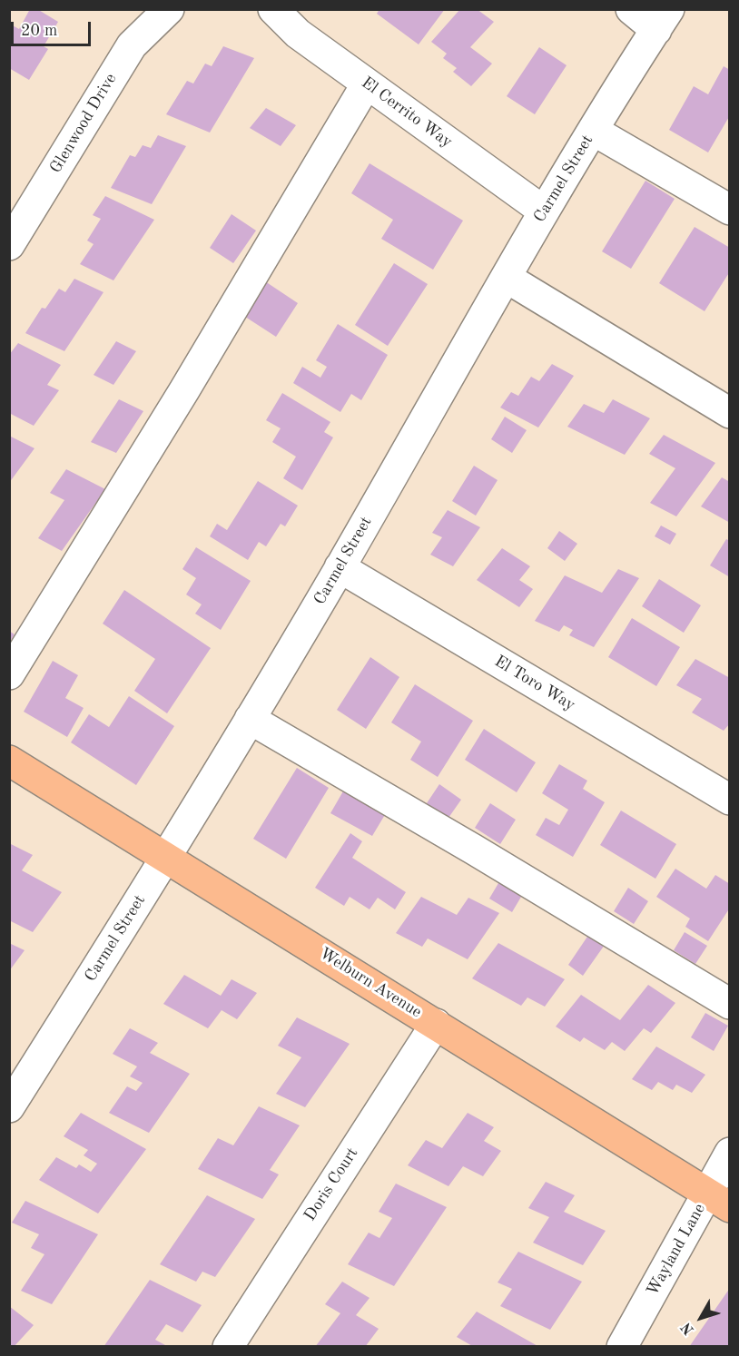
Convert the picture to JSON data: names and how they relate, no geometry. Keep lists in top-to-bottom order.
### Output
{
  "streets": {
    "main road": ["Welburn Avenue"],
    "street": [
      "El Cerrito Way",
      "Glenwood Drive",
      "Carmel Street",
      "El Toro Way",
      "Doris Court",
      "Wayland Lane"
    ]
  },
  "crossings": [
    ["El Cerrito Way", "Carmel Street"],
    ["Carmel Street", "El Toro Way"],
    ["Carmel Street", "Welburn Avenue"],
    ["Welburn Avenue", "Doris Court"],
    ["Welburn Avenue", "Wayland Lane"]
  ],
  "scale_bar": "20 m",
  "north": "bottom left"
}
